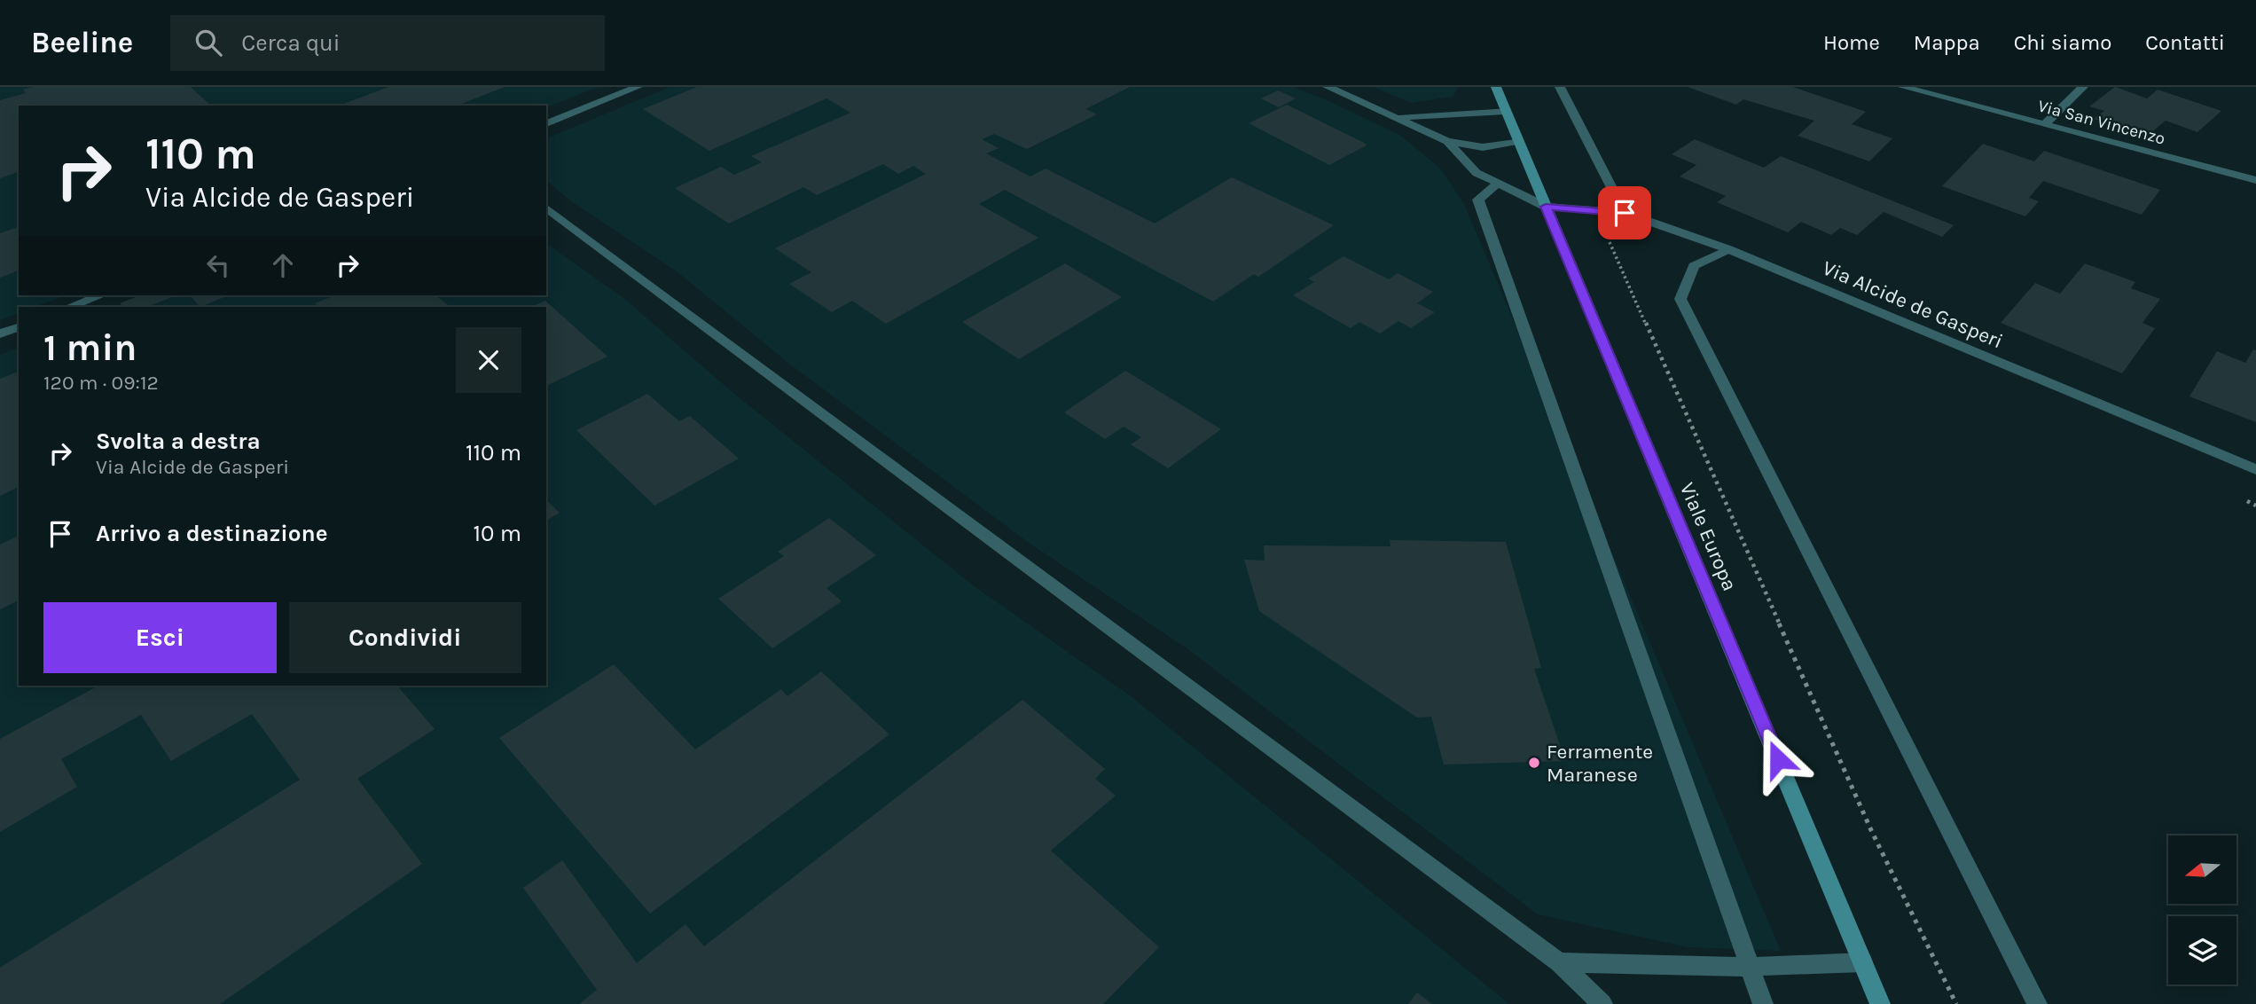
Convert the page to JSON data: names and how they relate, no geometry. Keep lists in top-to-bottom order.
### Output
{
  "streets": {
    "main road": ["Viale Europa"],
    "street": ["Via San Vincenzo", "Via Alcide de Gasperi"]
  },
  "crossings": [
    ["Via Alcide de Gasperi", "Viale Europa"]
  ],
  "places": ["Ferramente Maranese"],
  "north": "left",
  "page": {
    "header": "Beeline",
    "search": "Cerca qui",
    "nav": [
      "Home",
      "Mappa",
      "Chi siamo",
      "Contatti"
    ],
    "turn": ["110 m", "Via Alcide de Gasperi"],
    "heading": ["1 min", "120 m · 09:12"],
    "list": [
      {
        "name": "Svolta a destra",
        "note": "Via Alcide de Gasperi",
        "value": "110 m"
      },
      {
        "name": "Arrivo a destinazione",
        "value": "10 m"
      }
    ],
    "buttons": ["Esci", "Condividi"]
  }
}
